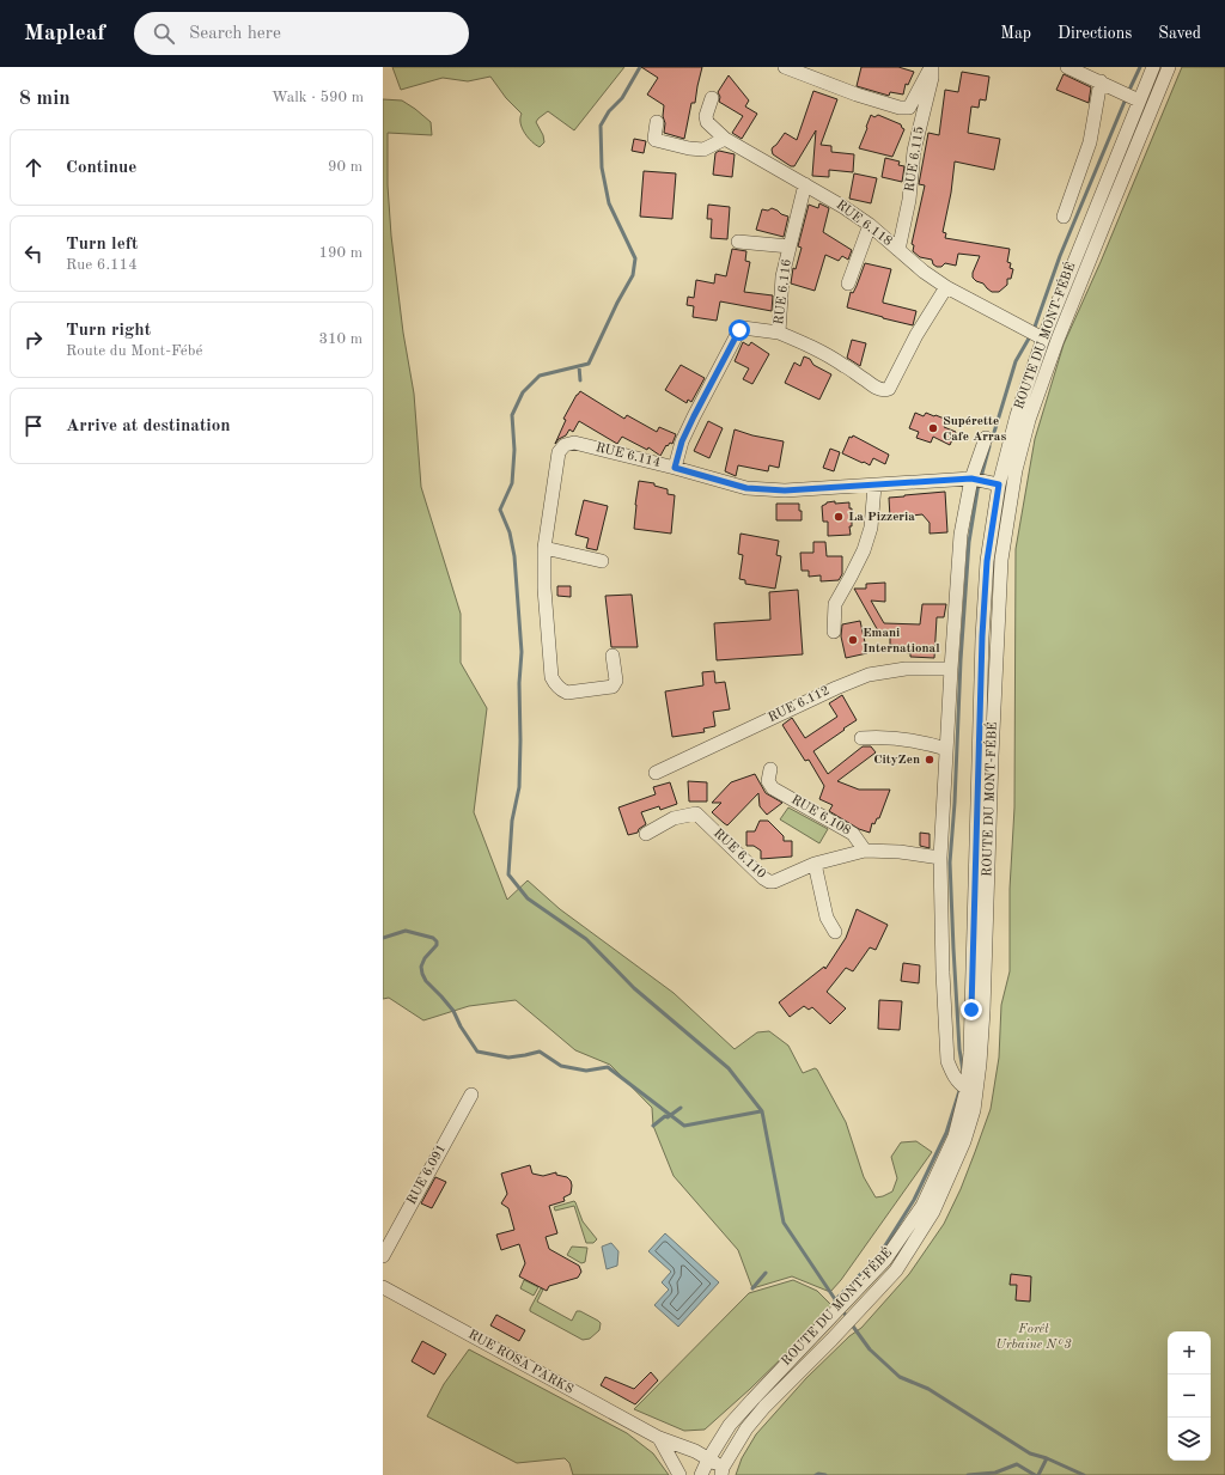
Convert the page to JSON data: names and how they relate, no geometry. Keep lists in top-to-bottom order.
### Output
{
  "streets": {
    "street": [
      "RUE 6.115",
      "RUE 6.118",
      "RUE 6.116",
      "ROUTE DU MONT-FÉBÉ",
      "RUE 6.114",
      "RUE 6.112",
      "RUE 6.108",
      "RUE 6.110",
      "RUE 6.091",
      "RUE ROSA PARKS"
    ]
  },
  "crossings": [
    ["RUE 6.115", "RUE 6.118"],
    ["RUE 6.118", "RUE 6.116"],
    ["RUE 6.118", "ROUTE DU MONT-FÉBÉ"],
    ["ROUTE DU MONT-FÉBÉ", "RUE 6.114"],
    ["ROUTE DU MONT-FÉBÉ", "RUE ROSA PARKS"],
    ["RUE 6.108", "RUE 6.110"]
  ],
  "parks": ["Forêt Urbaine N°3"],
  "places": [
    "Supérette Cafe Arras",
    "La Pizzeria",
    "Emani International",
    "CityZen"
  ],
  "page": {
    "header": "Mapleaf",
    "search": "Search here",
    "nav": ["Map", "Directions", "Saved"],
    "heading": ["8 min", "Walk · 590 m"],
    "list": [
      ["Continue", "90 m"],
      ["Turn left", "Rue 6.114", "190 m"],
      ["Turn right", "Route du Mont-Fébé", "310 m"],
      "Arrive at destination"
    ],
    "map_buttons": ["+", "−"]
  }
}
